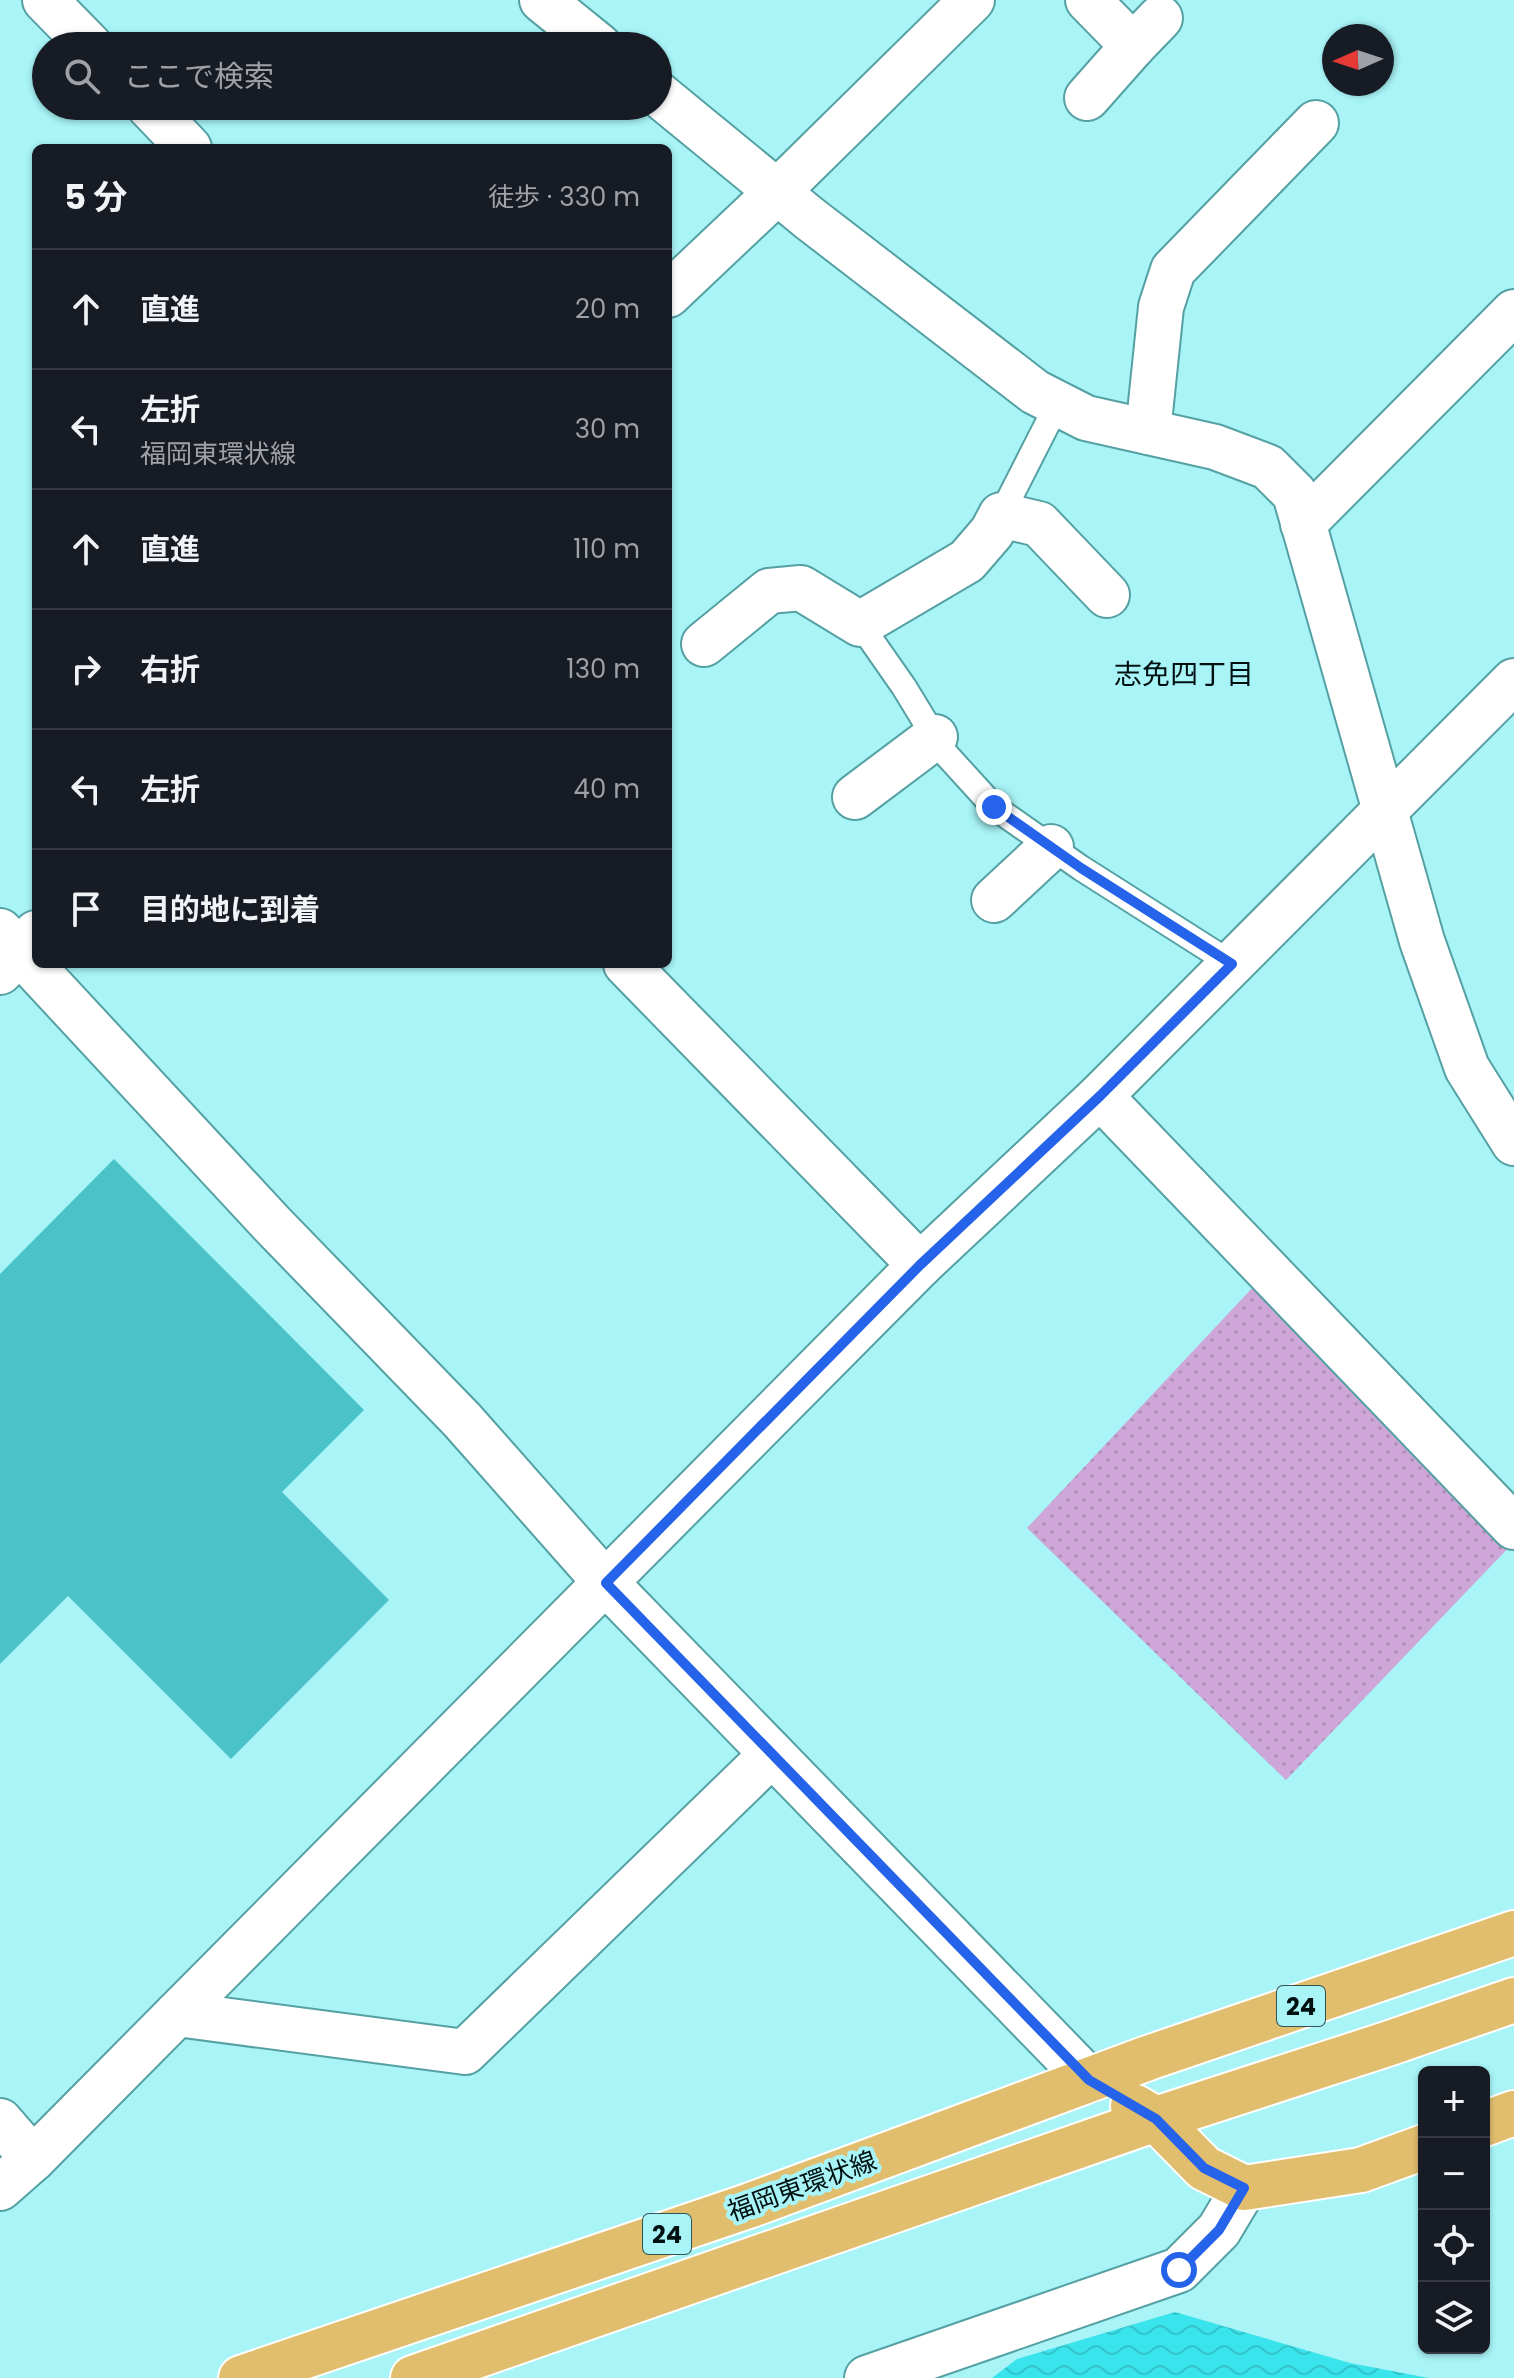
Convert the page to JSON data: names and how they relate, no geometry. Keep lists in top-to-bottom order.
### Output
{
  "streets": {
    "main road": ["24", "福岡東環状線"]
  },
  "districts": ["志免四丁目"],
  "north": "left",
  "page": {
    "search": "ここで検索",
    "heading": ["5 分", "徒歩 · 330 m"],
    "list": [
      ["直進", "20 m"],
      ["左折", "福岡東環状線", "30 m"],
      ["直進", "110 m"],
      ["右折", "130 m"],
      ["左折", "40 m"],
      "目的地に到着"
    ],
    "map_buttons": ["+", "−"]
  }
}
